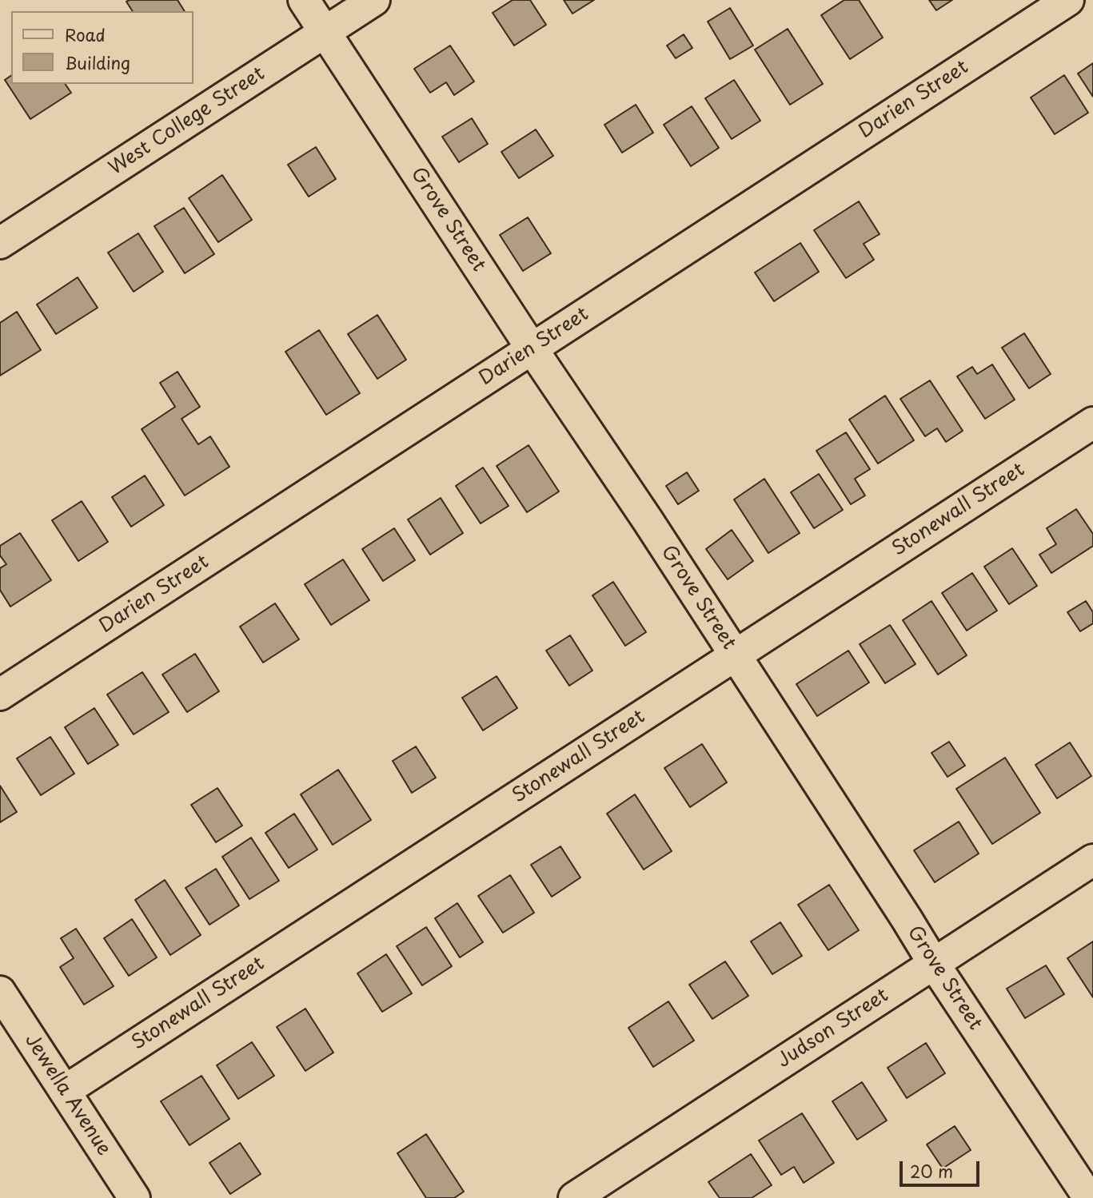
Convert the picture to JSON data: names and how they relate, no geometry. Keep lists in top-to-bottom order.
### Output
{
  "streets": {
    "street": [
      "Darien Street",
      "West College Street",
      "Grove Street",
      "Stonewall Street",
      "Judson Street",
      "Jewella Avenue"
    ]
  },
  "crossings": [
    ["Darien Street", "Grove Street"],
    ["West College Street", "Grove Street"],
    ["Grove Street", "Stonewall Street"],
    ["Grove Street", "Judson Street"],
    ["Stonewall Street", "Jewella Avenue"]
  ],
  "legend": ["Road", "Building"],
  "scale_bar": "20 m"
}
